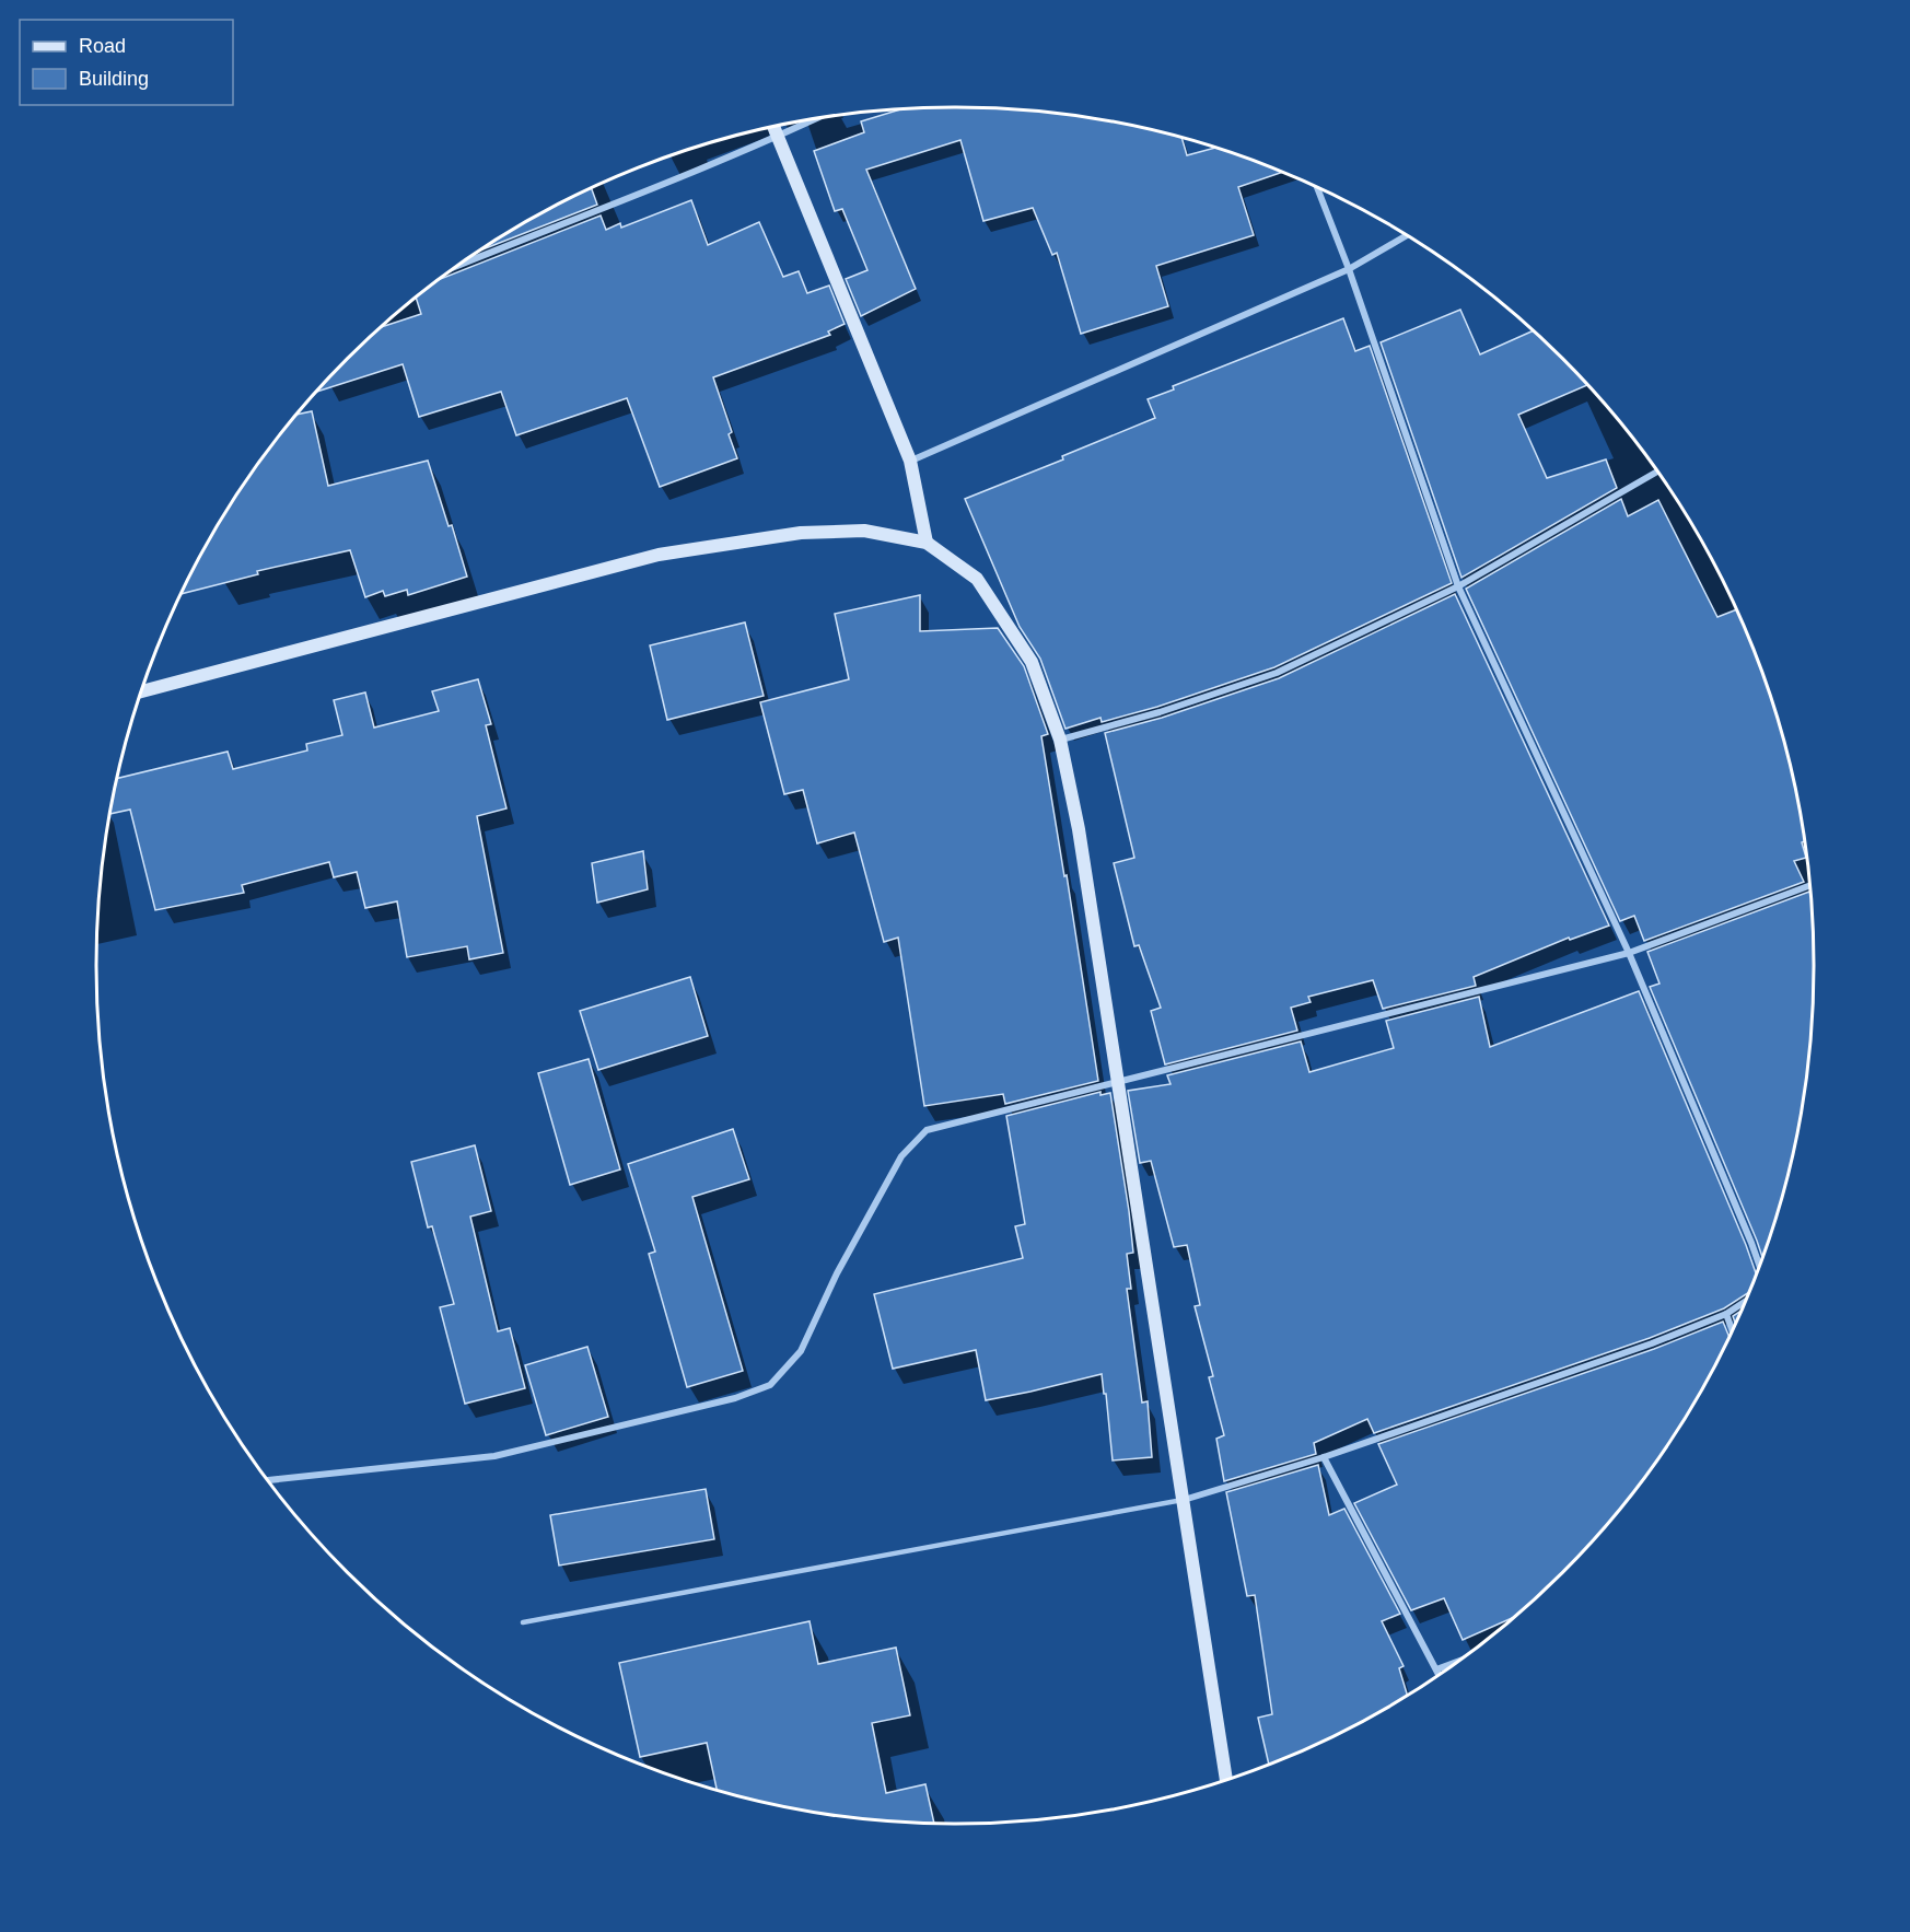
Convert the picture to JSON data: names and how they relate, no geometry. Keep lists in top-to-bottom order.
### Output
{
  "legend": ["Road", "Building"]
}
